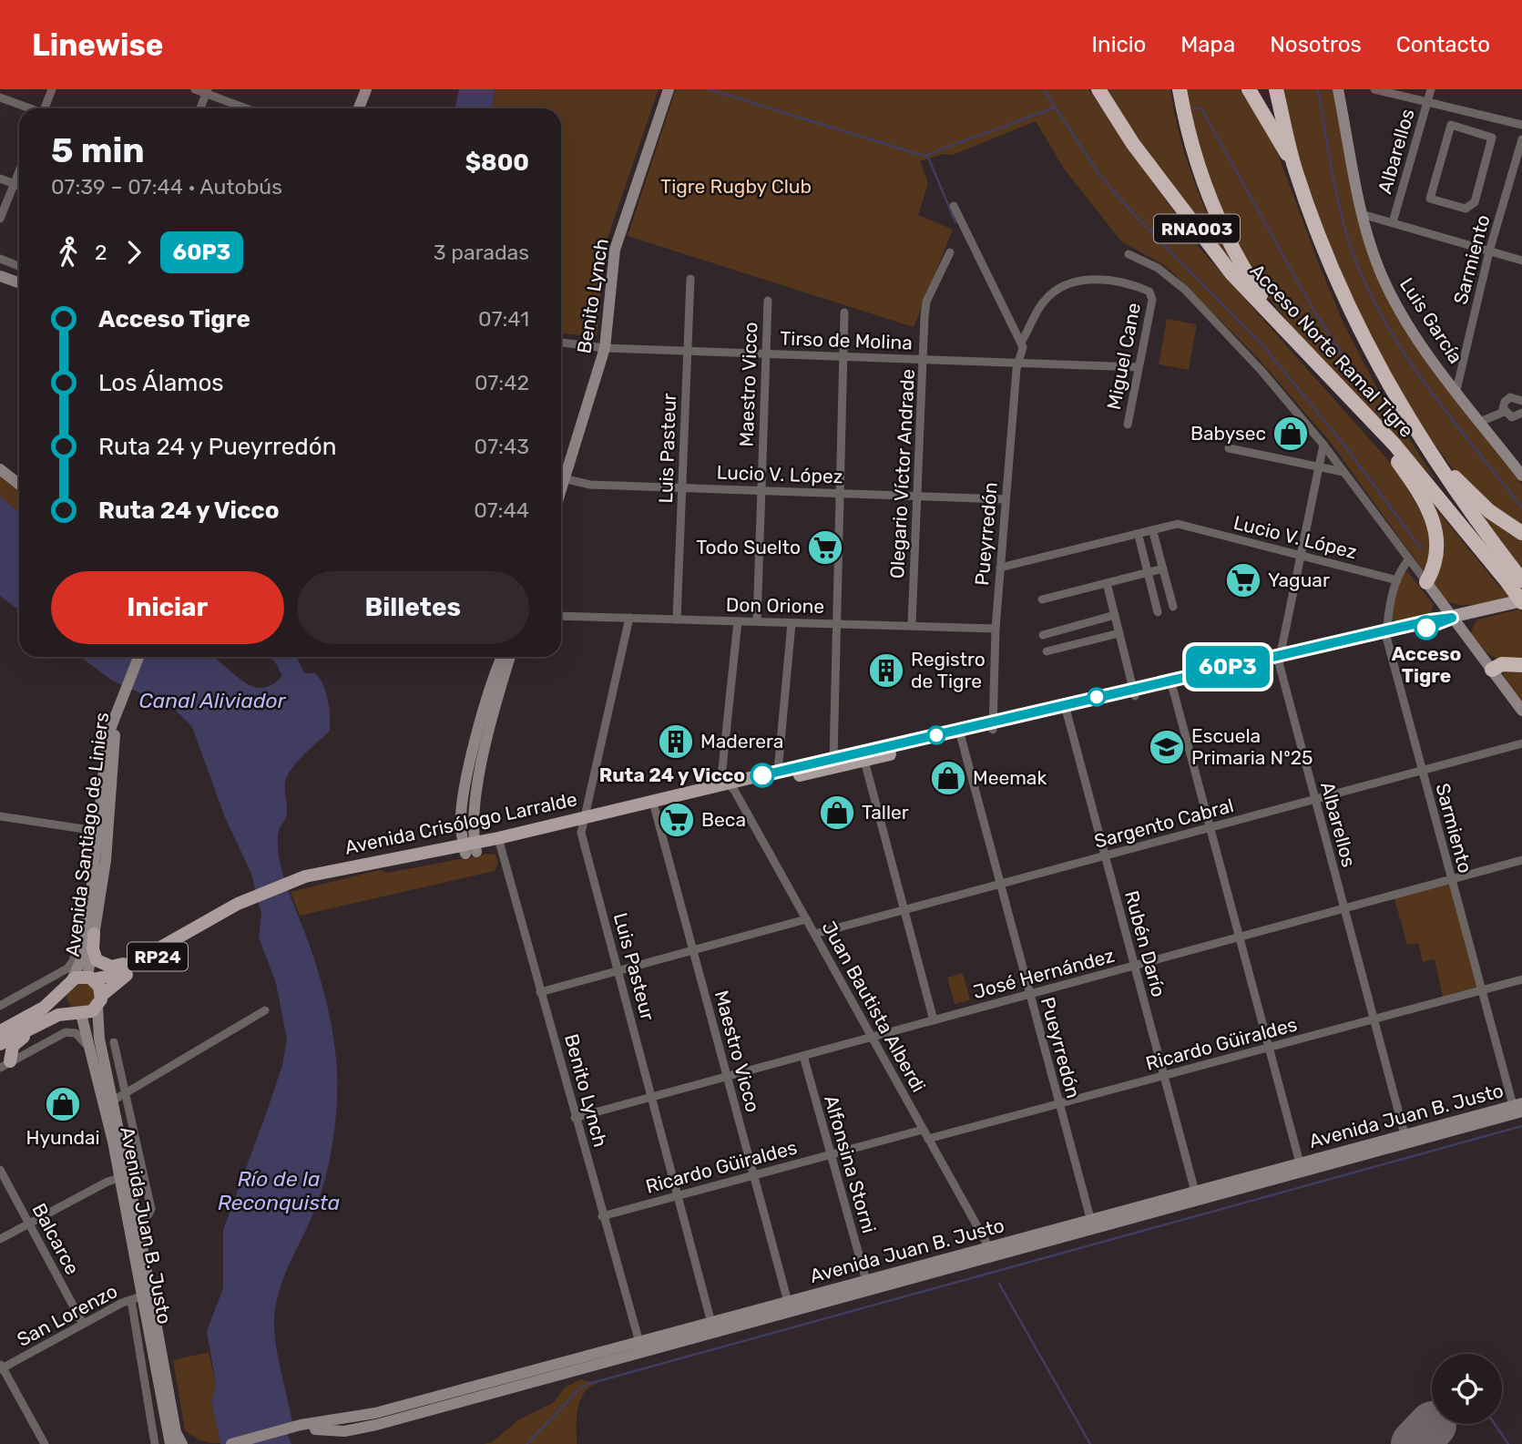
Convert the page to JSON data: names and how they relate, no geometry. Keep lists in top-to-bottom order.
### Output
{
  "streets": {
    "highway": ["RNA003", "Acceso Norte Ramal Tigre"],
    "main road": [
      "Benito Lynch",
      "Luis García",
      "Avenida Crisólogo Larralde",
      "Avenida Santiago de Liniers",
      "RP24",
      "Avenida Juan B. Justo"
    ],
    "street": [
      "Albarellos",
      "Sarmiento",
      "Tirso de Molina",
      "Miguel Cane",
      "Maestro Vicco",
      "Luis Pasteur",
      "Olegario Víctor Andrade",
      "Lucio V. López",
      "Pueyrredón",
      "Don Orione",
      "Sargento Cabral",
      "Rubén Darío",
      "José Hernández",
      "Juan Bautista Alberdi",
      "Ricardo Güiraldes",
      "Alfonsina Storni",
      "Balcarce",
      "San Lorenzo"
    ]
  },
  "crossings": [
    ["Albarellos", "Lucio V. López"],
    ["Albarellos", "Avenida Crisólogo Larralde"],
    ["Albarellos", "Sargento Cabral"],
    ["Albarellos", "José Hernández"],
    ["Albarellos", "Ricardo Güiraldes"],
    ["Albarellos", "Avenida Juan B. Justo"],
    ["RNA003", "Acceso Norte Ramal Tigre"],
    ["Sarmiento", "Luis García"],
    ["Sarmiento", "Lucio V. López"],
    ["Sarmiento", "Avenida Crisólogo Larralde"],
    ["Sarmiento", "Sargento Cabral"],
    ["Sarmiento", "José Hernández"],
    ["Sarmiento", "Ricardo Güiraldes"],
    ["Sarmiento", "Avenida Juan B. Justo"],
    ["Benito Lynch", "Tirso de Molina"],
    ["Benito Lynch", "Avenida Crisólogo Larralde"],
    ["Benito Lynch", "José Hernández"],
    ["Benito Lynch", "Ricardo Güiraldes"],
    ["Benito Lynch", "Avenida Juan B. Justo"],
    ["Tirso de Molina", "Miguel Cane"],
    ["Tirso de Molina", "Maestro Vicco"],
    ["Tirso de Molina", "Luis Pasteur"],
    ["Tirso de Molina", "Olegario Víctor Andrade"],
    ["Tirso de Molina", "Pueyrredón"],
    ["Acceso Norte Ramal Tigre", "Avenida Crisólogo Larralde"],
    ["Miguel Cane", "Pueyrredón"],
    ["Maestro Vicco", "Lucio V. López"],
    ["Maestro Vicco", "Don Orione"],
    ["Maestro Vicco", "Avenida Crisólogo Larralde"],
    ["Maestro Vicco", "José Hernández"],
    ["Maestro Vicco", "Ricardo Güiraldes"],
    ["Maestro Vicco", "Avenida Juan B. Justo"],
    ["Luis Pasteur", "Lucio V. López"],
    ["Luis Pasteur", "Don Orione"],
    ["Luis Pasteur", "Avenida Crisólogo Larralde"],
    ["Luis Pasteur", "José Hernández"],
    ["Luis Pasteur", "Ricardo Güiraldes"],
    ["Luis Pasteur", "Avenida Juan B. Justo"],
    ["Olegario Víctor Andrade", "Lucio V. López"],
    ["Olegario Víctor Andrade", "Don Orione"],
    ["Lucio V. López", "Pueyrredón"],
    ["Pueyrredón", "Don Orione"],
    ["Pueyrredón", "Avenida Crisólogo Larralde"],
    ["Pueyrredón", "Sargento Cabral"],
    ["Pueyrredón", "José Hernández"],
    ["Pueyrredón", "Ricardo Güiraldes"],
    ["Pueyrredón", "Avenida Juan B. Justo"],
    ["Avenida Crisólogo Larralde", "Avenida Santiago de Liniers"],
    ["Avenida Crisólogo Larralde", "Rubén Darío"],
    ["Avenida Crisólogo Larralde", "RP24"],
    ["Avenida Crisólogo Larralde", "Juan Bautista Alberdi"],
    ["Avenida Crisólogo Larralde", "Avenida Juan B. Justo"],
    ["Sargento Cabral", "Rubén Darío"],
    ["Sargento Cabral", "Juan Bautista Alberdi"],
    ["Avenida Santiago de Liniers", "RP24"],
    ["Avenida Santiago de Liniers", "Avenida Juan B. Justo"],
    ["Rubén Darío", "José Hernández"],
    ["Rubén Darío", "Ricardo Güiraldes"],
    ["Rubén Darío", "Avenida Juan B. Justo"],
    ["RP24", "Avenida Juan B. Justo"],
    ["José Hernández", "Juan Bautista Alberdi"],
    ["José Hernández", "Alfonsina Storni"],
    ["Juan Bautista Alberdi", "Ricardo Güiraldes"],
    ["Juan Bautista Alberdi", "Avenida Juan B. Justo"],
    ["Ricardo Güiraldes", "Alfonsina Storni"],
    ["Avenida Juan B. Justo", "Alfonsina Storni"],
    ["Avenida Juan B. Justo", "San Lorenzo"],
    ["Balcarce", "San Lorenzo"]
  ],
  "water": ["Canal Aliviador", "Río de la Reconquista"],
  "parks": ["Tigre Rugby Club"],
  "places": {
    "shop": [
      "Babysec",
      "Meemak",
      "Taller",
      "Hyundai"
    ],
    "supermarket": ["Todo Suelto", "Yaguar", "Beca"],
    "other": ["Acceso Tigre", "Ruta 24 y Vicco"],
    "building": ["Registro de Tigre", "Maderera"],
    "school or university": ["Escuela Primaria Nº25"]
  },
  "lines": ["bus line 60P3"],
  "page": {
    "header": "Linewise",
    "nav": [
      "Inicio",
      "Mapa",
      "Nosotros",
      "Contacto"
    ],
    "on_map": "60P3",
    "heading": ["5 min", "07:39 – 07:44 · Autobús", "$800"],
    "legs": ["2", "60P3", "3 paradas"],
    "list": [
      {
        "name": "Acceso Tigre",
        "value": "07:41"
      },
      {
        "name": "Los Álamos",
        "value": "07:42"
      },
      {
        "name": "Ruta 24 y Pueyrredón",
        "value": "07:43"
      },
      {
        "name": "Ruta 24 y Vicco",
        "value": "07:44"
      }
    ],
    "buttons": ["Iniciar", "Billetes"]
  }
}
